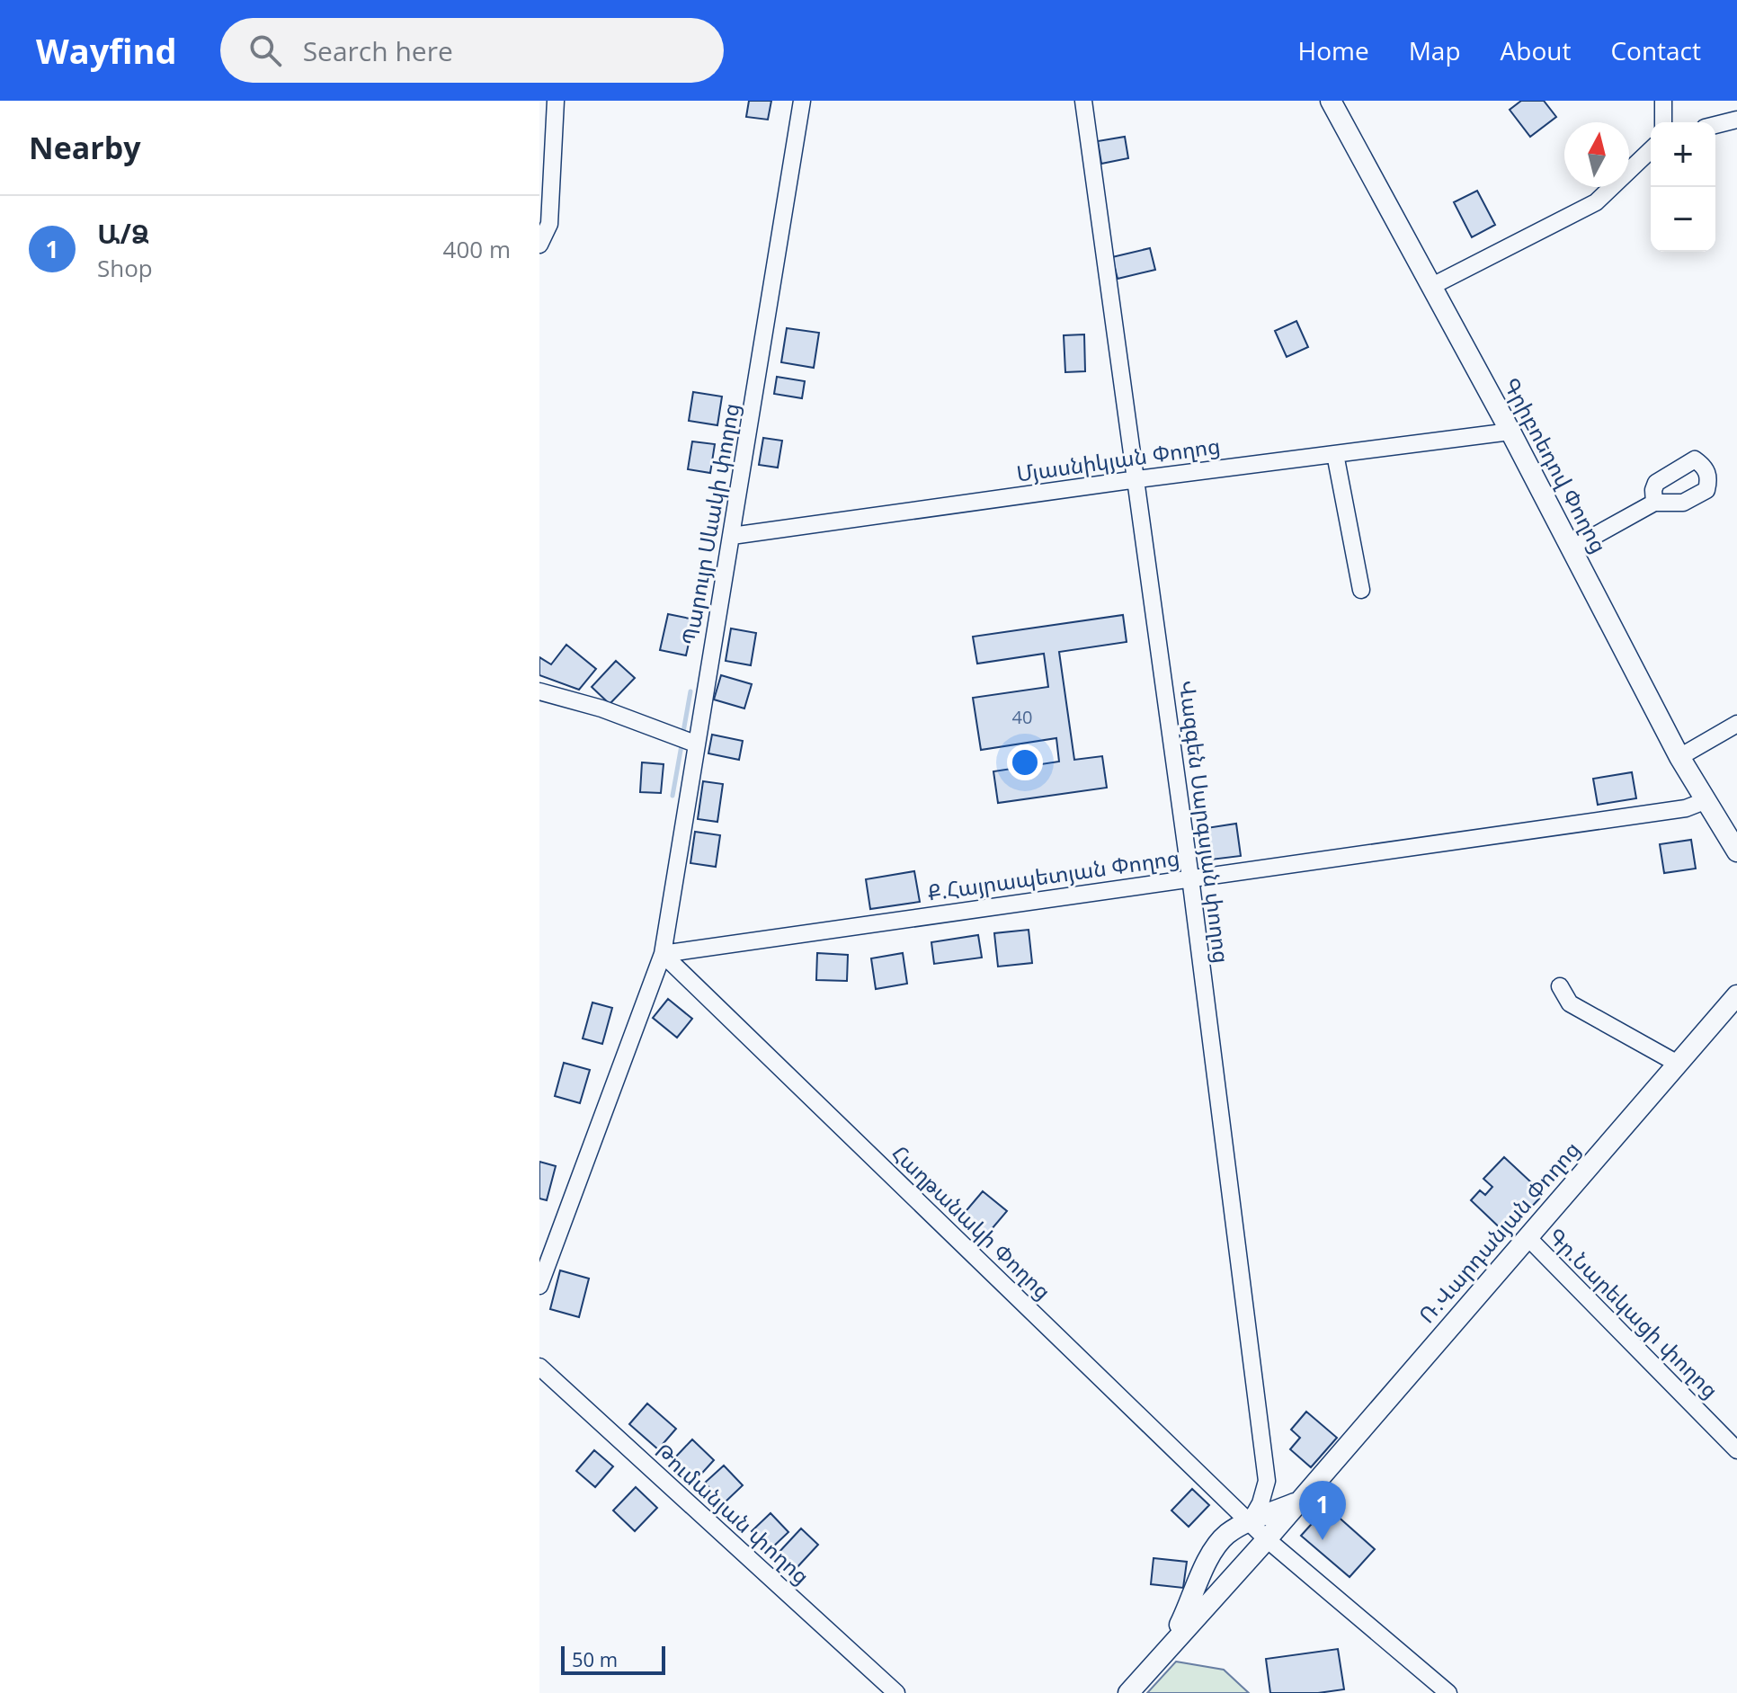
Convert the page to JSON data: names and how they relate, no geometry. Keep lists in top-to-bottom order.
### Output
{
  "streets": {
    "main road": ["Գրիբոեդով Փողոց", "Ռ.Վարդանյան Փողոց"],
    "street": [
      "Մյասնիկյան Փողոց",
      "Պարույր Սևակի փողոց",
      "Վազգեն Սարգսյան փողոց",
      "Ք.Հայրապետյան Փողոց",
      "Հաղթանակի Փողոց",
      "Գր.Նարեկացի փողոց",
      "Թումանյան փողոց"
    ]
  },
  "crossings": [
    ["Մյասնիկյան Փողոց", "Գրիբոեդով Փողոց"],
    ["Մյասնիկյան Փողոց", "Պարույր Սևակի փողոց"],
    ["Մյասնիկյան Փողոց", "Վազգեն Սարգսյան փողոց"],
    ["Գրիբոեդով Փողոց", "Ք.Հայրապետյան Փողոց"],
    ["Պարույր Սևակի փողոց", "Ք.Հայրապետյան Փողոց"],
    ["Պարույր Սևակի փողոց", "Հաղթանակի Փողոց"],
    ["Վազգեն Սարգսյան փողոց", "Ք.Հայրապետյան Փողոց"],
    ["Վազգեն Սարգսյան փողոց", "Հաղթանակի Փողոց"],
    ["Ք.Հայրապետյան Փողոց", "Հաղթանակի Փողոց"],
    ["Ռ.Վարդանյան Փողոց", "Գր.Նարեկացի փողոց"]
  ],
  "house_numbers": ["40"],
  "scale_bar": "50 m",
  "north": "top",
  "page": {
    "header": "Wayfind",
    "search": "Search here",
    "nav": [
      "Home",
      "Map",
      "About",
      "Contact"
    ],
    "heading": "Nearby",
    "map_buttons": ["+", "−"],
    "list": [
      {
        "mark": "1",
        "name": "Ա/Ձ",
        "note": "Shop",
        "value": "400 m"
      }
    ],
    "pins": "1",
    "scale": "50 m"
  }
}
